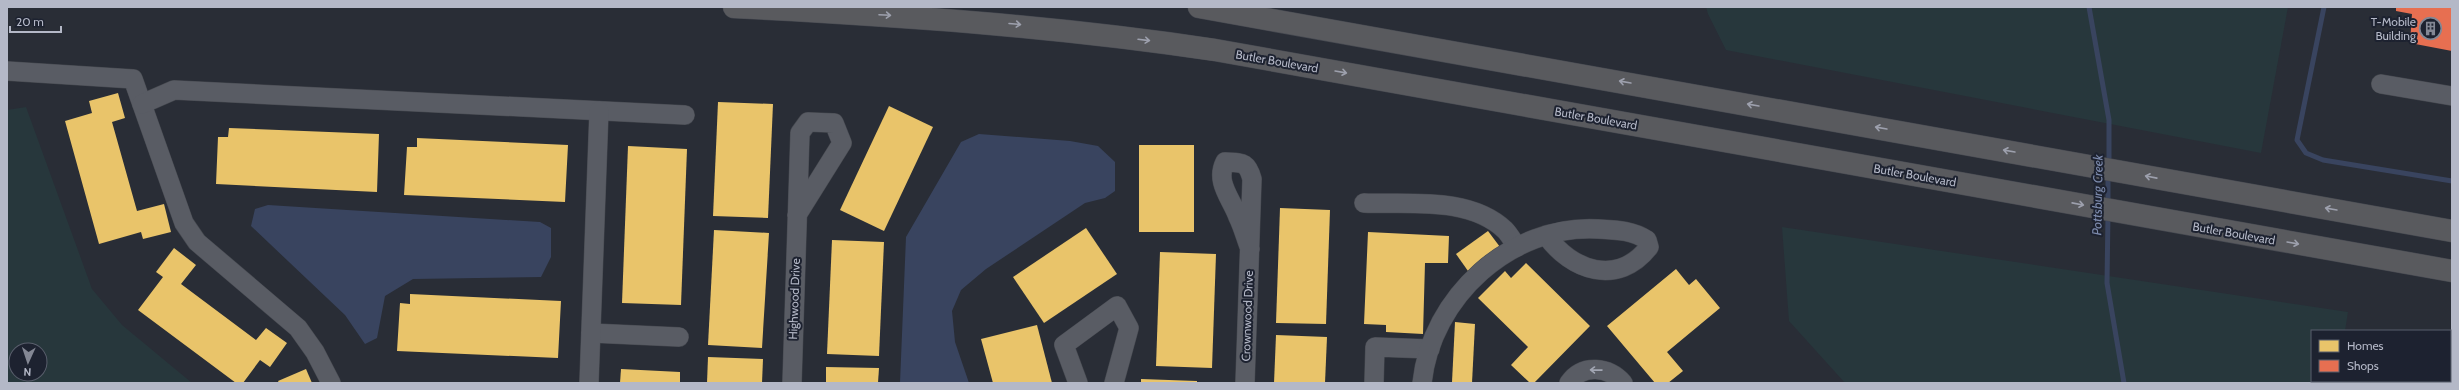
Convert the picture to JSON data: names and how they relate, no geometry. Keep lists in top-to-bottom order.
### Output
{
  "streets": {
    "highway": ["Butler Boulevard"],
    "street": ["Highwood Drive", "Crownwood Drive"]
  },
  "water": ["Pottsburg Creek"],
  "places": {
    "building": ["T-Mobile Building"]
  },
  "legend": ["Homes", "Shops"],
  "scale_bar": "20 m",
  "north": "bottom"
}
